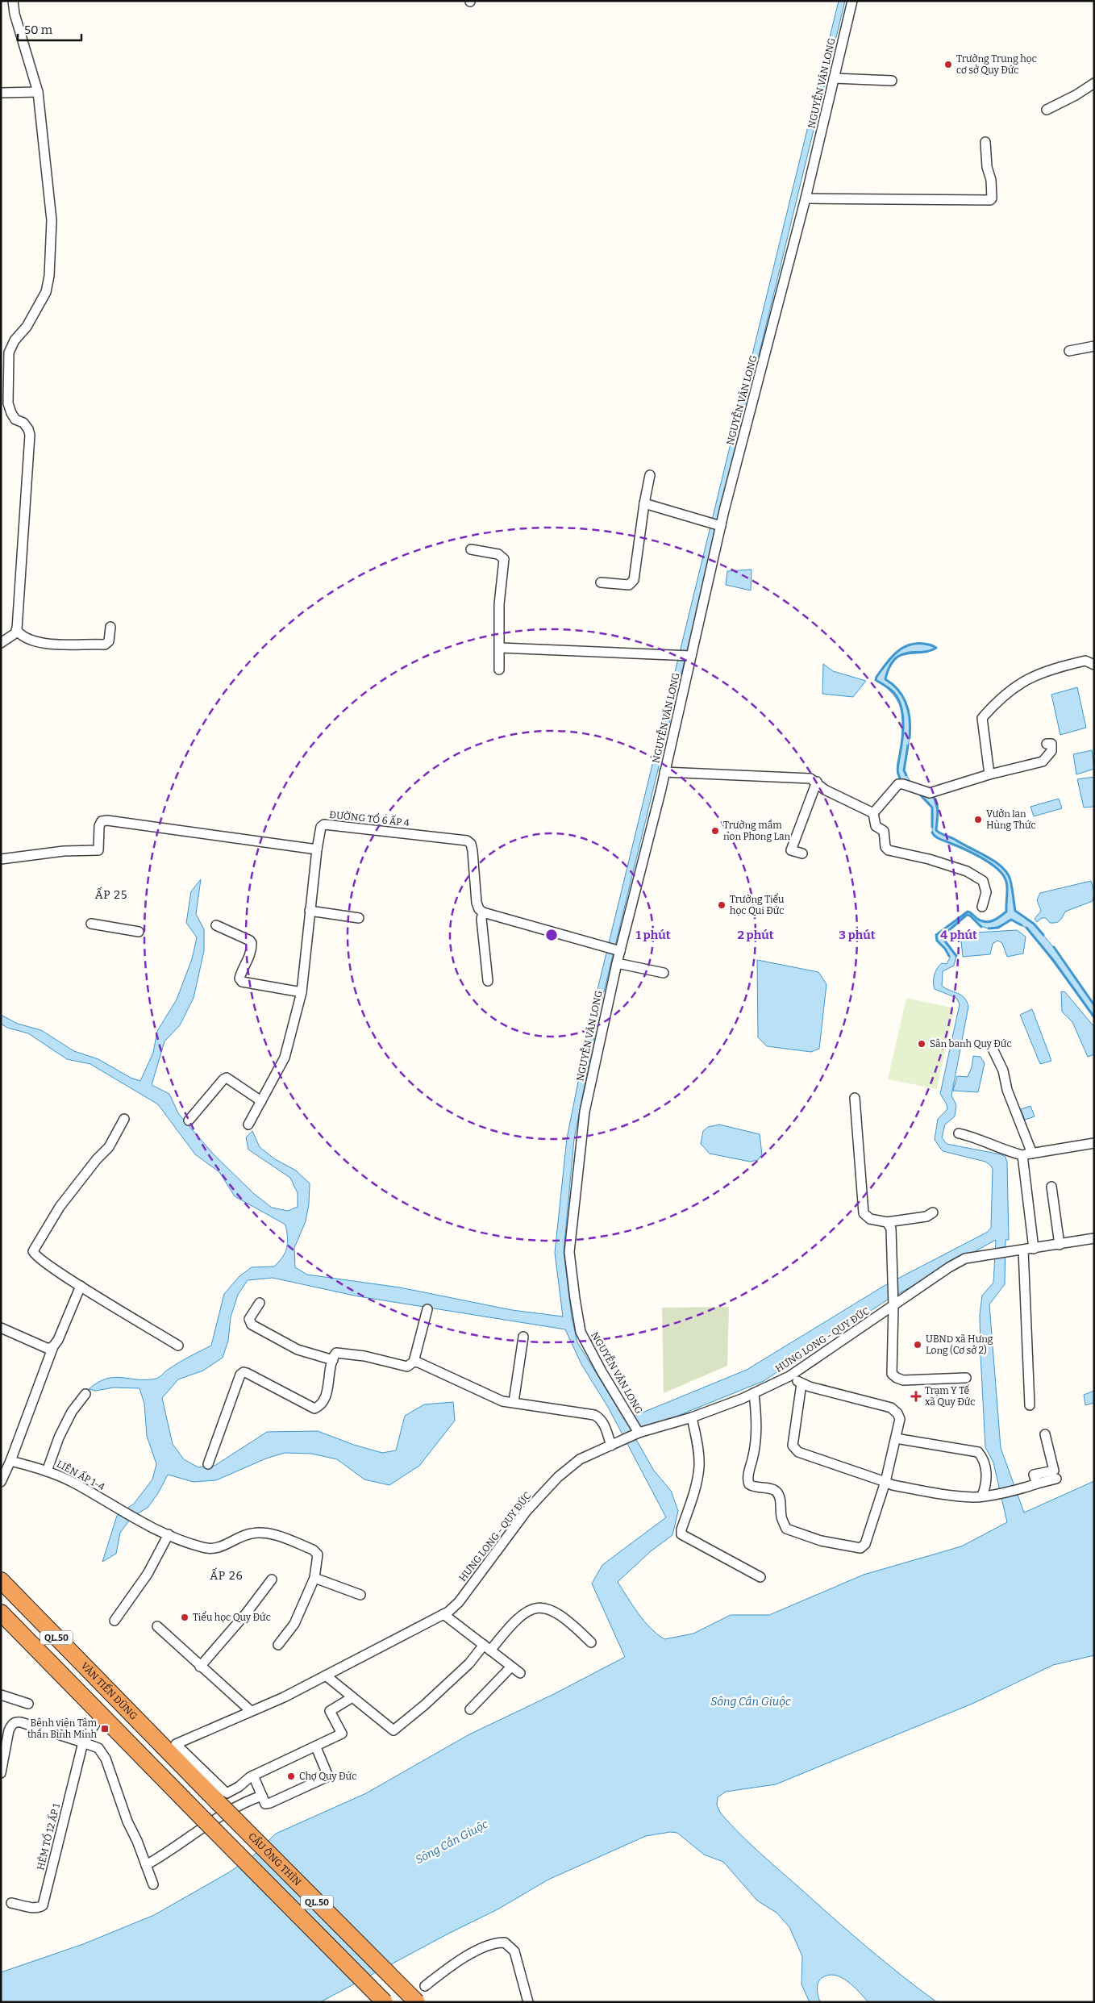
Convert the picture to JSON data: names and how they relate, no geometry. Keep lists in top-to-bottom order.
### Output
{
  "streets": {
    "highway": ["QL.50", "VĂN TIẾN DŨNG", "CẦU ÔNG THÌN"],
    "street": [
      "NGUYỄN VĂN LONG",
      "ĐƯỜNG TỔ 6 ẤP 4",
      "HƯNG LONG - QUY ĐỨC",
      "LIÊN ẤP 1-4",
      "HẺM TỔ 12 ẤP 1"
    ]
  },
  "crossings": [
    ["NGUYỄN VĂN LONG", "HƯNG LONG - QUY ĐỨC"],
    ["VĂN TIẾN DŨNG", "CẦU ÔNG THÌN"]
  ],
  "districts": ["ẤP 25", "ẤP 26"],
  "water": ["Sông Cần Giuộc"],
  "places": {
    "other": [
      "Trường Trung học cơ sở Quy Đức",
      "Vườn lan Hùng Thức",
      "Trường mầm non Phong Lan",
      "Trường Tiểu học Qui Đức",
      "Sân banh Quy Đức",
      "UBND xã Hưng Long (Cơ sở 2)",
      "Tiểu học Quy Đức",
      "Chợ Quy Đức"
    ],
    "health": ["Trạm Y Tế xã Quy Đức"],
    "transit": ["Bệnh viện Tâm thần Bình Minh"]
  },
  "scale_bar": "50 m",
  "rings": [
    "1 phút",
    "2 phút",
    "3 phút",
    "4 phút"
  ]
}
